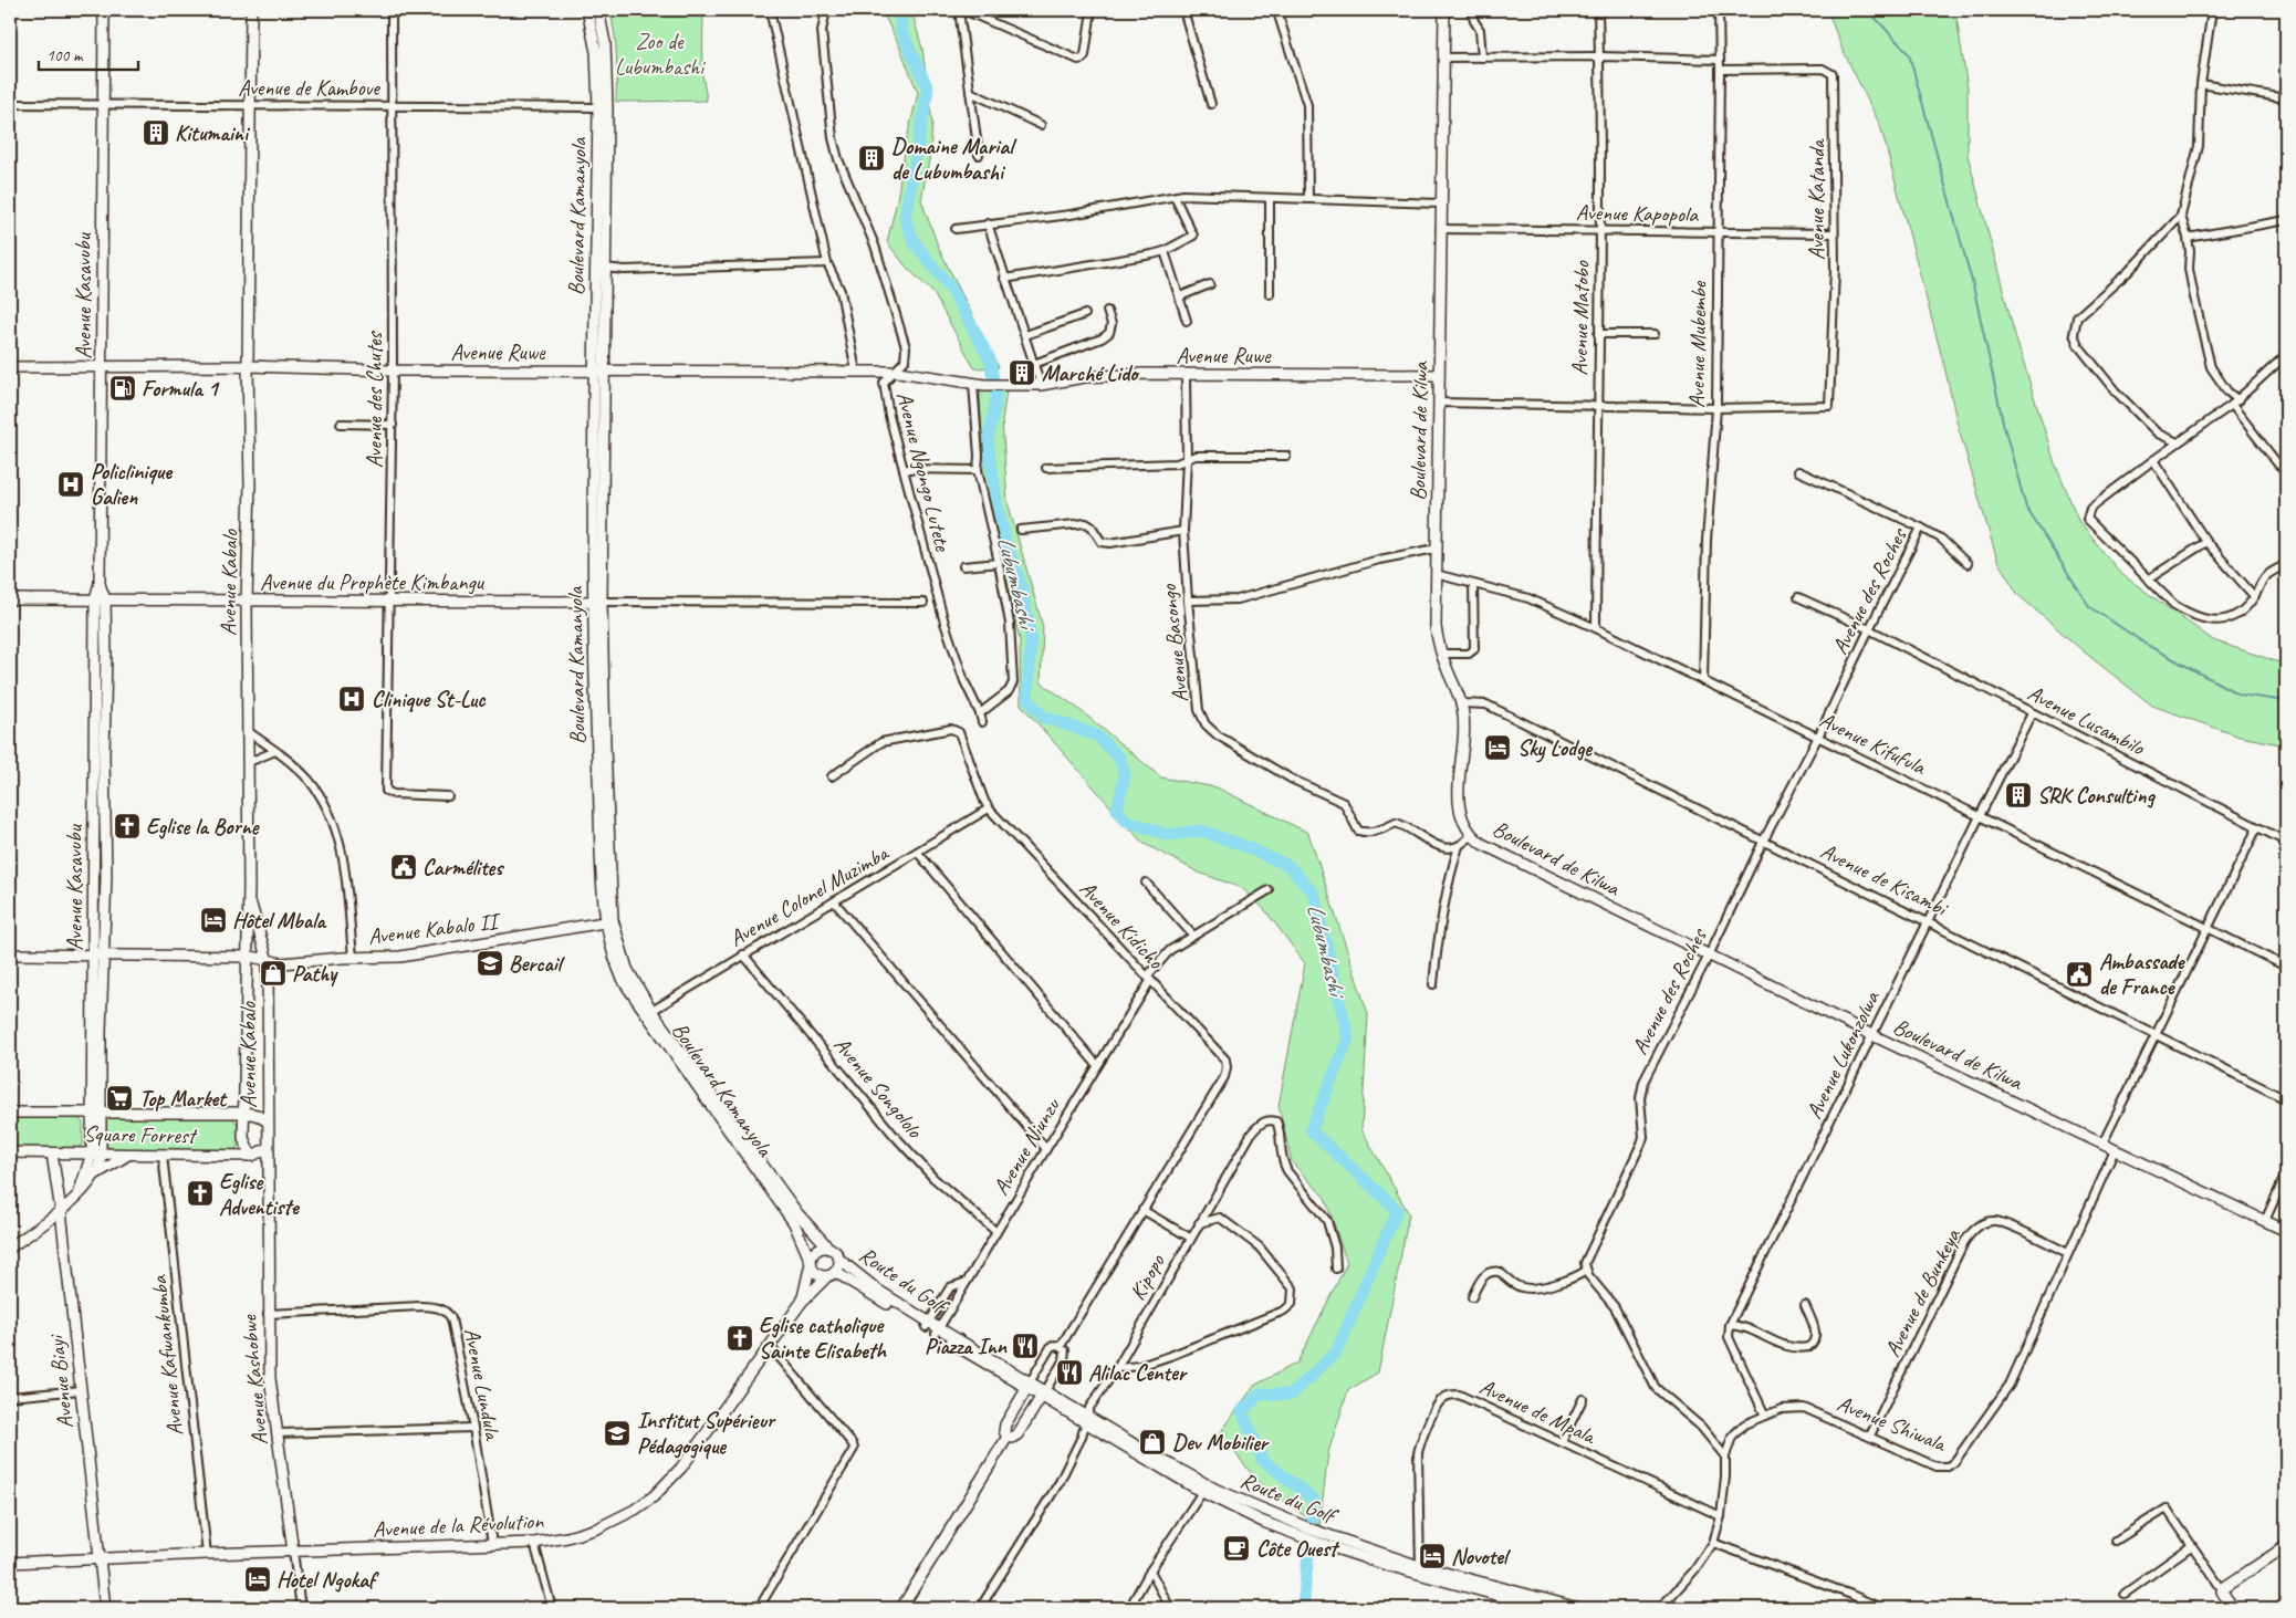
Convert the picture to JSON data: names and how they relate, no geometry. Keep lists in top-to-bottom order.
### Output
{
  "streets": {
    "street": [
      "Avenue de Kambove",
      "Avenue Katanda",
      "Avenue Kapopola",
      "Boulevard Kamanyola",
      "Avenue Kasavubu",
      "Avenue Matobo",
      "Avenue Mubembe",
      "Avenue Ruwe",
      "Avenue des Chutes",
      "Boulevard de Kilwa",
      "Avenue Ngongo Lutete",
      "Avenue du Prophète Kimbangu",
      "Avenue Kabalo",
      "Avenue des Roches",
      "Avenue Basongo",
      "Avenue Lusambilo",
      "Avenue Kifufula",
      "Avenue de Kisambi",
      "Avenue Colonel Muzimba",
      "Avenue Kidicho",
      "Avenue Kabalo II",
      "Avenue Lukonzolwa",
      "Avenue Songololo",
      "Square Forrest",
      "Avenue Niunzu",
      "Kipopo",
      "Route du Golf",
      "Avenue de Bunkeya",
      "Avenue Kafwankumba",
      "Avenue Kashobwe",
      "Avenue Biayi",
      "Avenue Lundula",
      "Avenue de Mpala",
      "Avenue Shiwala",
      "Avenue de la Révolution"
    ]
  },
  "crossings": [
    ["Avenue de Kambove", "Boulevard Kamanyola"],
    ["Avenue de Kambove", "Avenue Kasavubu"],
    ["Avenue de Kambove", "Avenue des Chutes"],
    ["Avenue de Kambove", "Avenue Kabalo"],
    ["Avenue Katanda", "Avenue Kapopola"],
    ["Avenue Katanda", "Avenue Mubembe"],
    ["Avenue Kapopola", "Avenue Matobo"],
    ["Avenue Kapopola", "Avenue Mubembe"],
    ["Avenue Kapopola", "Boulevard de Kilwa"],
    ["Boulevard Kamanyola", "Avenue Ruwe"],
    ["Boulevard Kamanyola", "Avenue du Prophète Kimbangu"],
    ["Boulevard Kamanyola", "Avenue Colonel Muzimba"],
    ["Boulevard Kamanyola", "Avenue Kabalo II"],
    ["Boulevard Kamanyola", "Route du Golf"],
    ["Boulevard Kamanyola", "Avenue de la Révolution"],
    ["Avenue Kasavubu", "Avenue Ruwe"],
    ["Avenue Kasavubu", "Avenue du Prophète Kimbangu"],
    ["Avenue Kasavubu", "Square Forrest"],
    ["Avenue Matobo", "Avenue Kifufula"],
    ["Avenue Mubembe", "Avenue Kifufula"],
    ["Avenue Ruwe", "Avenue des Chutes"],
    ["Avenue Ruwe", "Boulevard de Kilwa"],
    ["Avenue Ruwe", "Avenue Ngongo Lutete"],
    ["Avenue Ruwe", "Avenue Kabalo"],
    ["Avenue Ruwe", "Avenue Basongo"],
    ["Avenue des Chutes", "Avenue du Prophète Kimbangu"],
    ["Boulevard de Kilwa", "Avenue des Roches"],
    ["Boulevard de Kilwa", "Avenue Kifufula"],
    ["Boulevard de Kilwa", "Avenue de Kisambi"],
    ["Boulevard de Kilwa", "Avenue Lukonzolwa"],
    ["Boulevard de Kilwa", "Avenue Shiwala"],
    ["Avenue du Prophète Kimbangu", "Avenue Kabalo"],
    ["Avenue Kabalo", "Avenue Kabalo II"],
    ["Avenue Kabalo", "Square Forrest"],
    ["Avenue Kabalo", "Avenue Kashobwe"],
    ["Avenue des Roches", "Avenue Lusambilo"],
    ["Avenue des Roches", "Avenue Kifufula"],
    ["Avenue des Roches", "Avenue de Kisambi"],
    ["Avenue Lusambilo", "Avenue Lukonzolwa"],
    ["Avenue Kifufula", "Avenue Lukonzolwa"],
    ["Avenue de Kisambi", "Avenue Lukonzolwa"],
    ["Avenue Colonel Muzimba", "Avenue Kidicho"],
    ["Avenue Colonel Muzimba", "Avenue Songololo"],
    ["Avenue Kidicho", "Avenue Niunzu"],
    ["Avenue Songololo", "Avenue Niunzu"],
    ["Square Forrest", "Avenue Kafwankumba"],
    ["Square Forrest", "Avenue Kashobwe"],
    ["Square Forrest", "Avenue Biayi"],
    ["Avenue Niunzu", "Route du Golf"],
    ["Kipopo", "Route du Golf"],
    ["Route du Golf", "Avenue de Mpala"],
    ["Route du Golf", "Avenue de la Révolution"],
    ["Avenue de Bunkeya", "Avenue Shiwala"],
    ["Avenue Kafwankumba", "Avenue de la Révolution"],
    ["Avenue Kashobwe", "Avenue Lundula"],
    ["Avenue Kashobwe", "Avenue de la Révolution"],
    ["Avenue Biayi", "Avenue de la Révolution"],
    ["Avenue Lundula", "Avenue de la Révolution"],
    ["Avenue de Mpala", "Avenue Shiwala"]
  ],
  "water": ["Lubumbashi"],
  "parks": ["Zoo de Lubumbashi"],
  "places": {
    "building": [
      "Kitumaini",
      "Domaine Marial de Lubumbashi",
      "Marché Lido",
      "SRK Consulting"
    ],
    "fuel station": ["Formula 1"],
    "hospital": ["Policlinique Galien", "Clinique St-Luc"],
    "hotel": [
      "Sky Lodge",
      "Hôtel Mbala",
      "Novotel",
      "Hotel Ngokaf"
    ],
    "church": ["Eglise la Borne", "Eglise Adventiste", "Eglise catholique Sainte Elisabeth"],
    "public building": ["Carmélites", "Ambassade de France"],
    "school or university": ["Bercail", "Institut Supérieur Pédagogique"],
    "shop": ["Pathy", "Dev Mobilier"],
    "supermarket": ["Top Market"],
    "restaurant": ["Piazza Inn", "Alilac Center"],
    "cafe": ["Côte Ouest"]
  },
  "scale_bar": "100 m"
}
